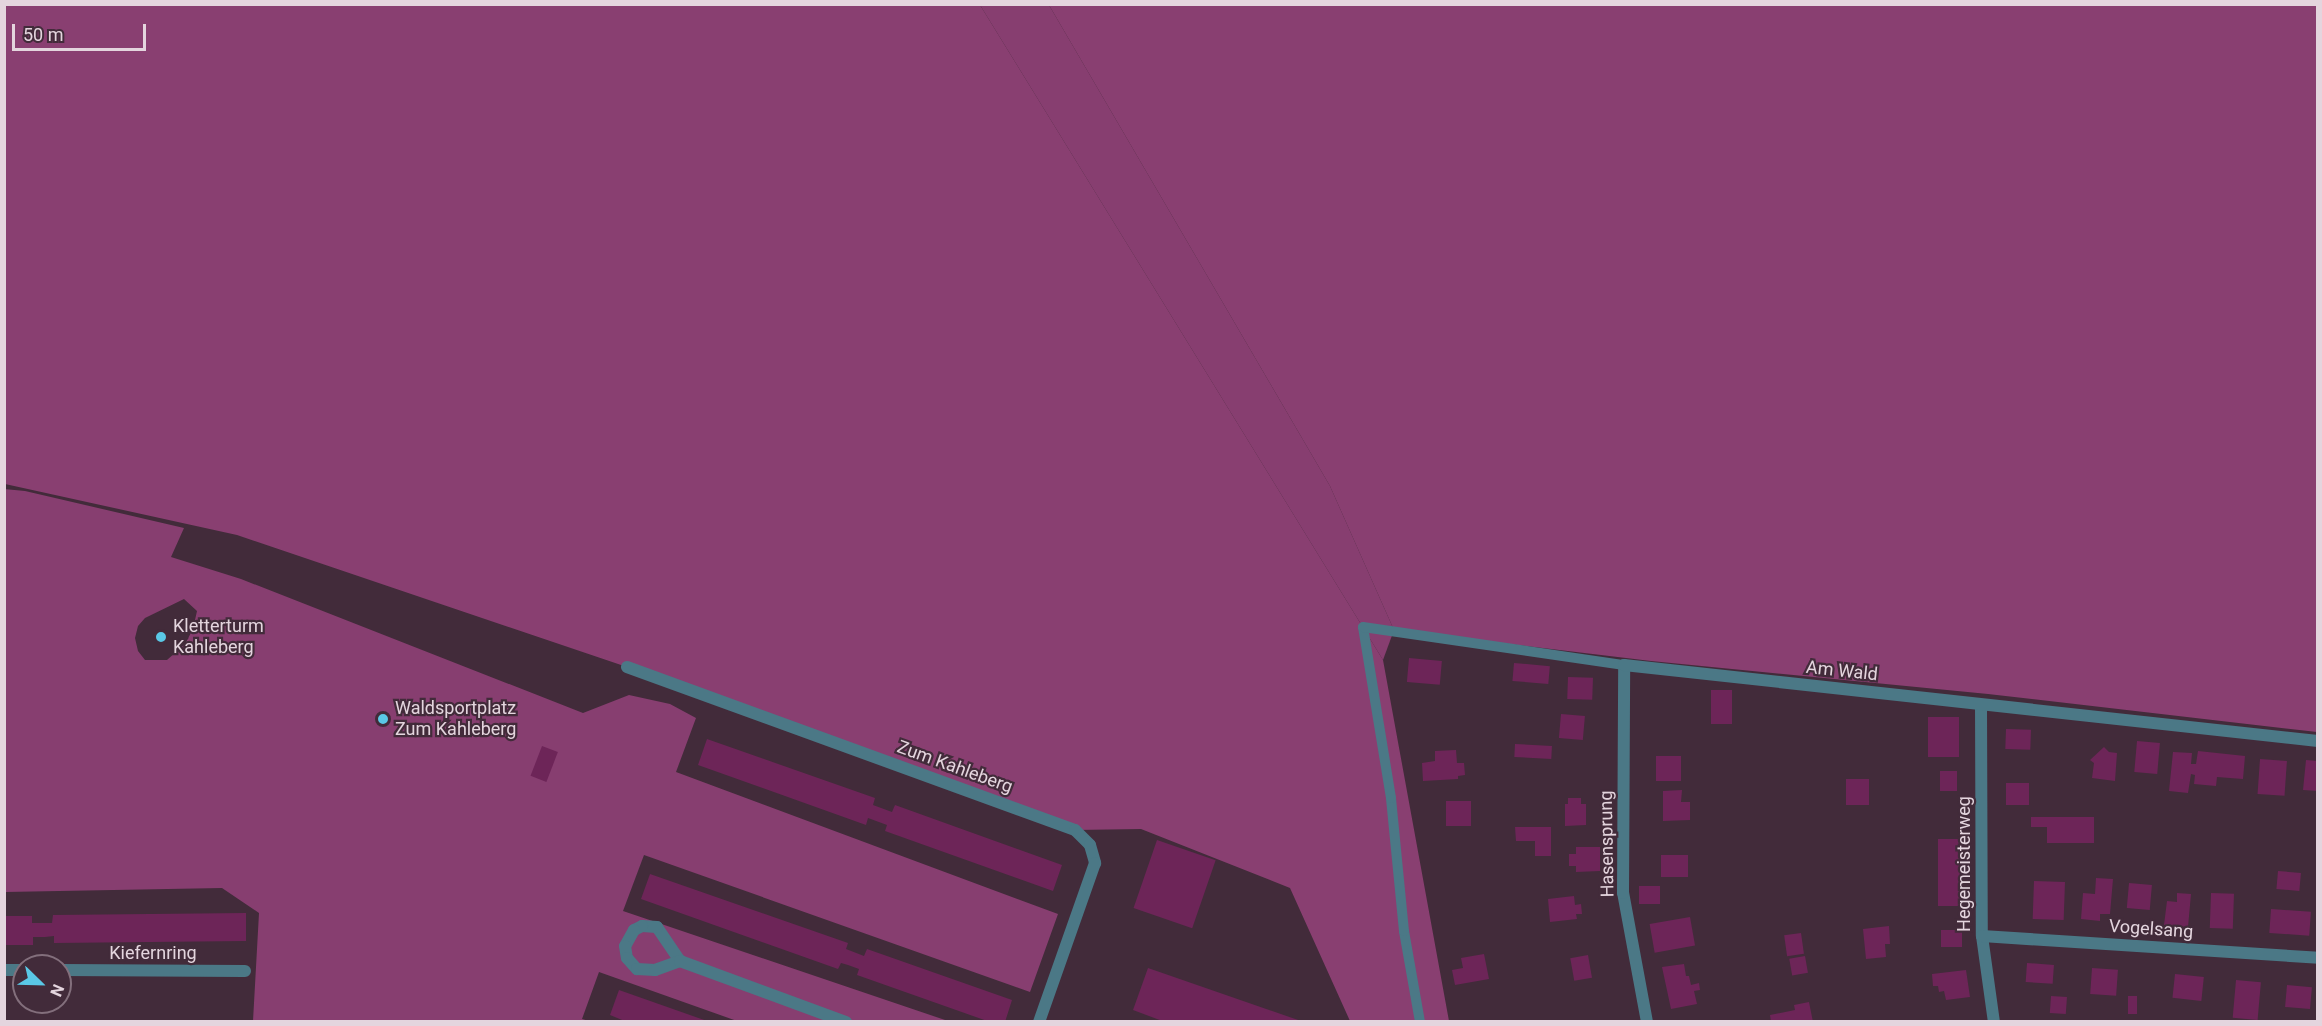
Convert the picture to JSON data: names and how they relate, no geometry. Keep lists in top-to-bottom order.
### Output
{
  "streets": {
    "street": [
      "Am Wald",
      "Zum Kahleberg",
      "Hasensprung",
      "Hegemeisterweg",
      "Vogelsang",
      "Kiefernring"
    ]
  },
  "crossings": [
    ["Am Wald", "Hasensprung"],
    ["Am Wald", "Hegemeisterweg"],
    ["Hegemeisterweg", "Vogelsang"]
  ],
  "places": ["Kletterturm Kahleberg", "Waldsportplatz Zum Kahleberg"],
  "scale_bar": "50 m",
  "north": "bottom right"
}
